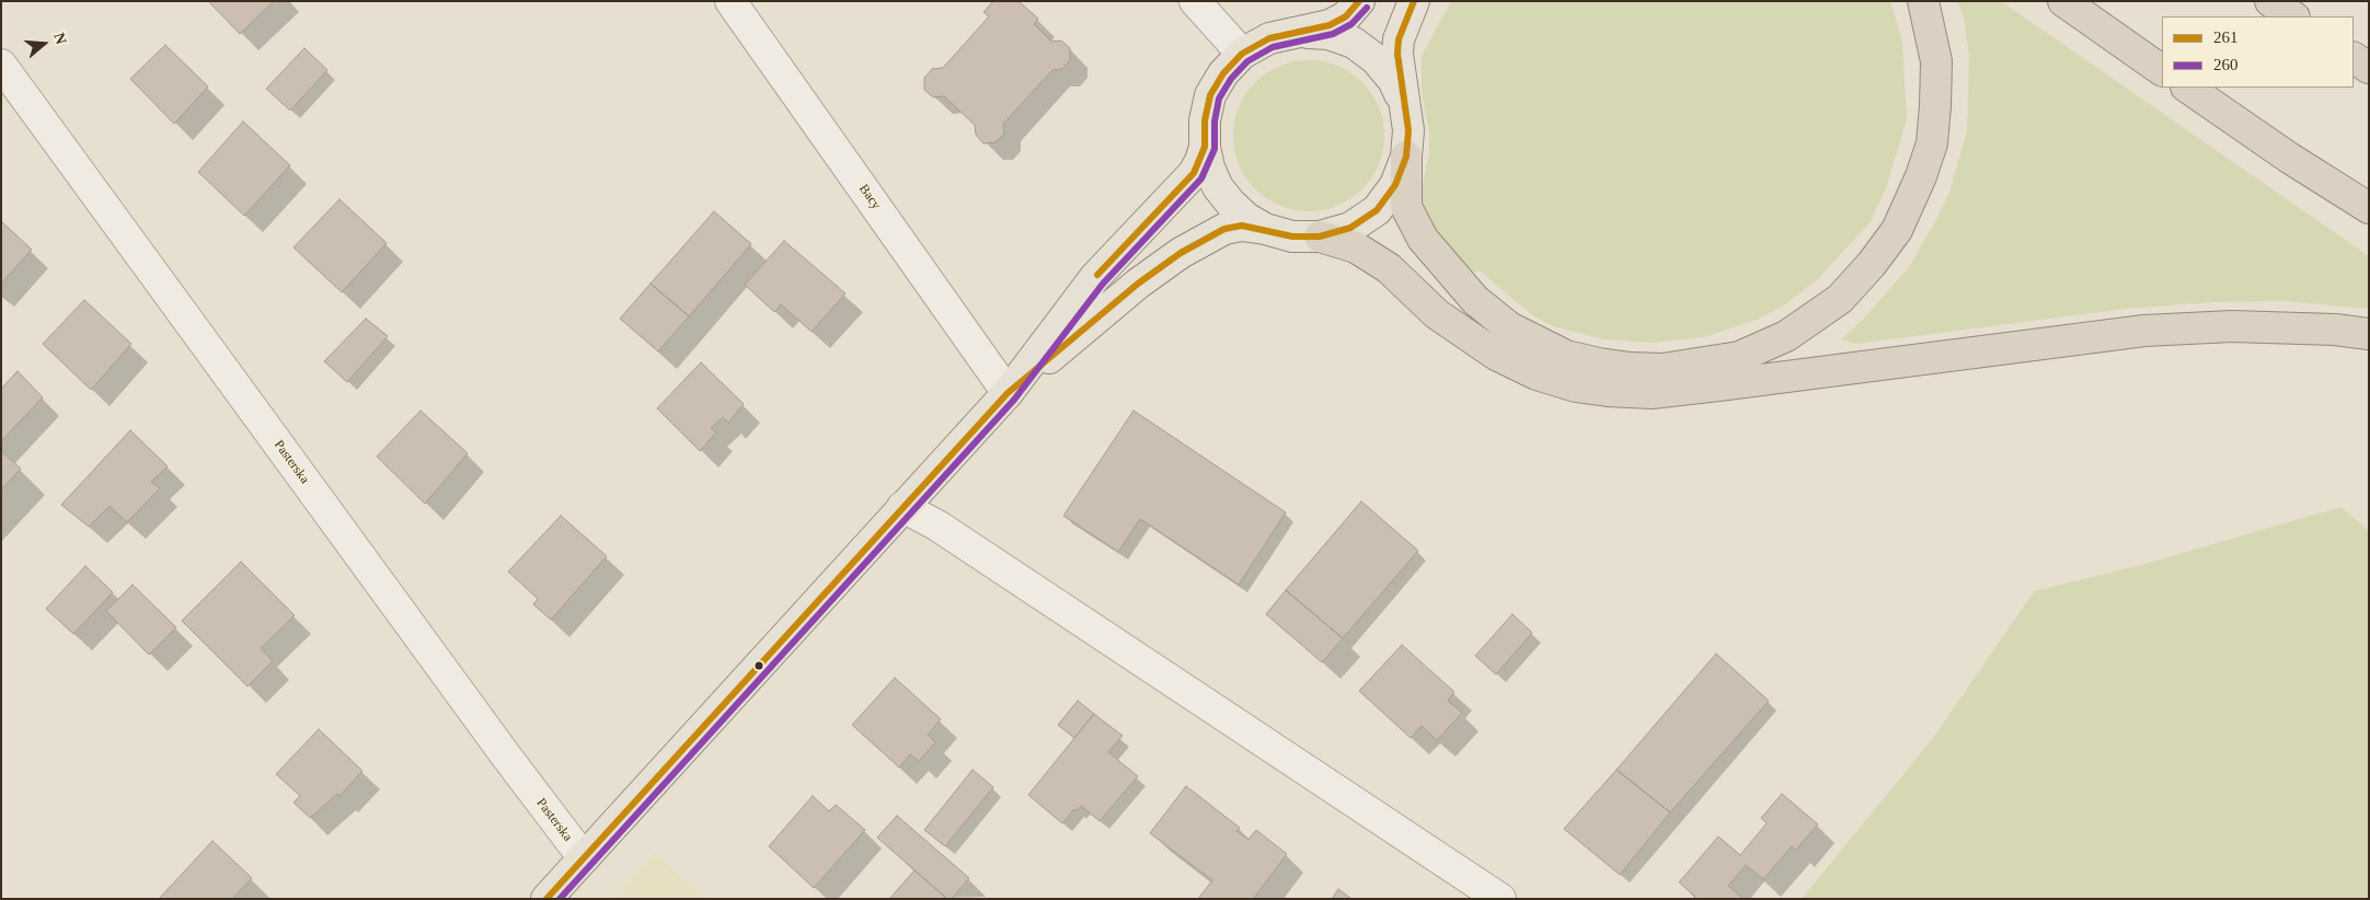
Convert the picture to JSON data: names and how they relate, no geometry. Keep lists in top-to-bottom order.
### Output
{
  "streets": {
    "street": ["Bacy", "Pasterska"]
  },
  "lines": ["transit line 261", "transit line 260"],
  "legend": ["261", "260"],
  "north": "right"
}
